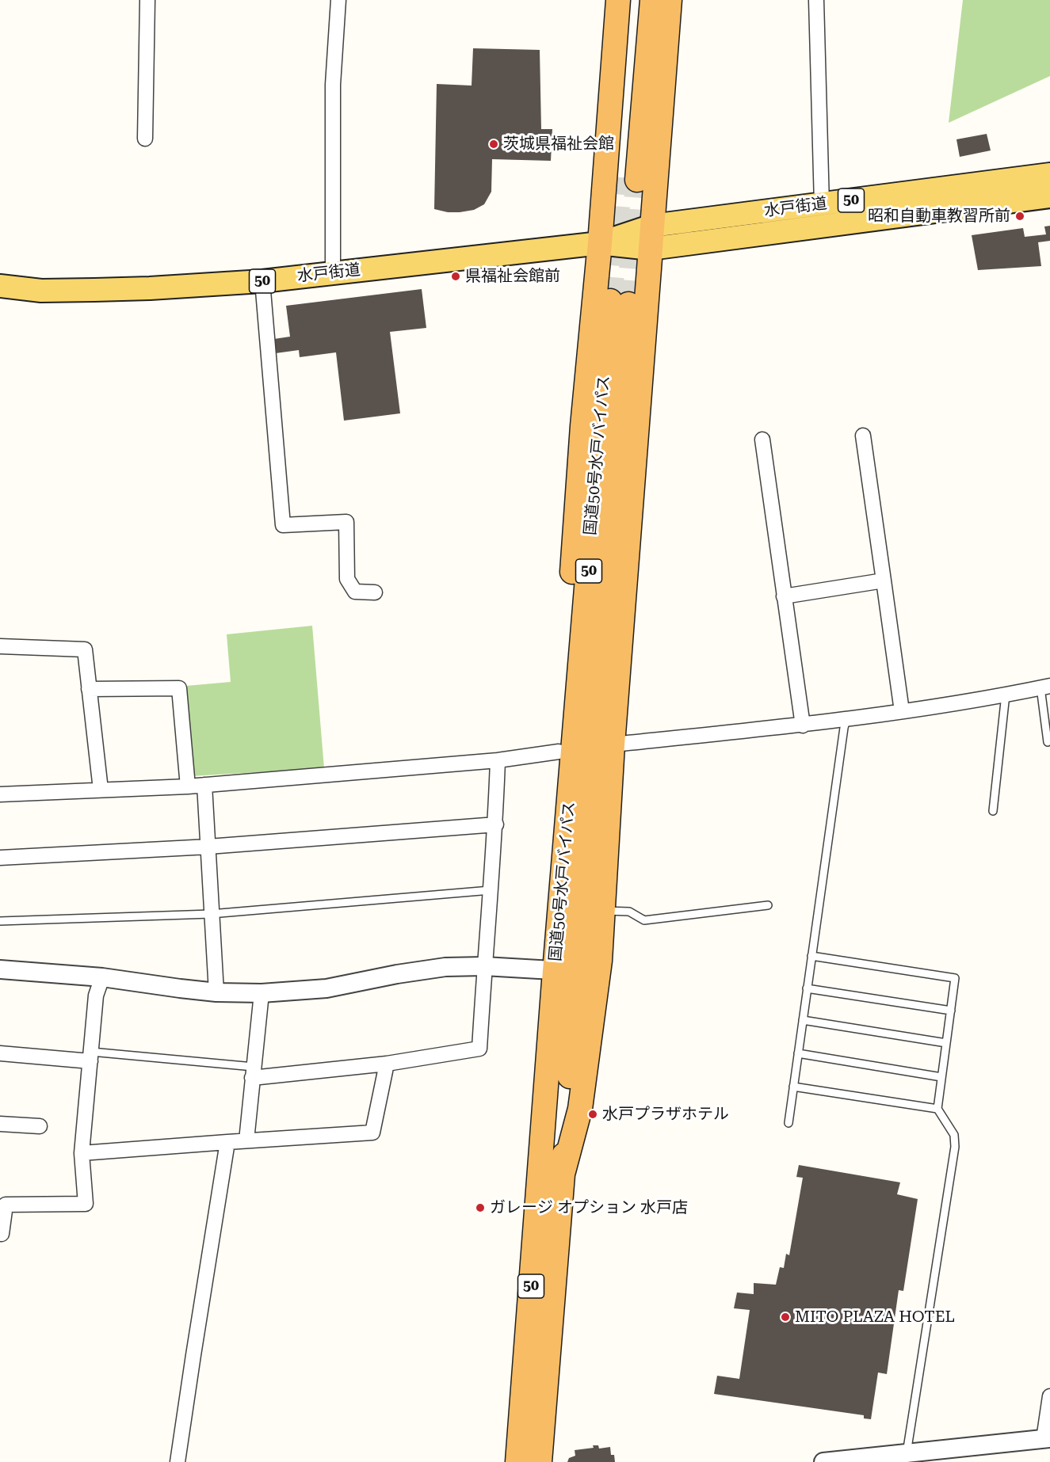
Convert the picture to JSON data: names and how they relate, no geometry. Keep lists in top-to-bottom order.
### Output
{
  "streets": {
    "highway": ["50", "国道50号水戸バイパス"],
    "main road": ["水戸街道"]
  },
  "places": [
    "茨城県福祉会館",
    "昭和自動車教習所前",
    "県福祉会館前",
    "水戸プラザホテル",
    "ガレージ オプション 水戸店",
    "MITO PLAZA HOTEL"
  ]
}
